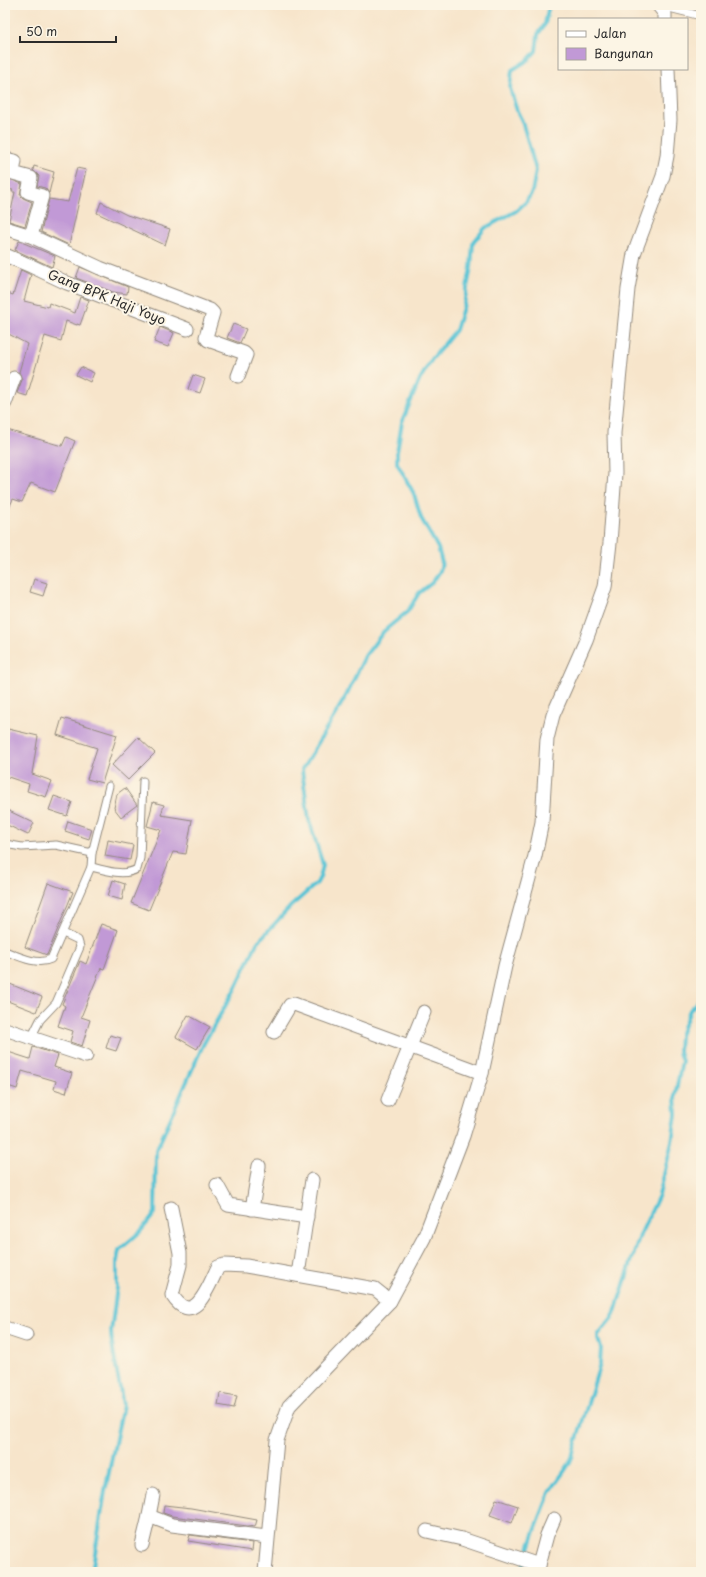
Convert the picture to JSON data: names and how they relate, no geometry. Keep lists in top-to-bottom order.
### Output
{
  "streets": {
    "street": ["Gang BPK Haji Yoyo"]
  },
  "legend": ["Jalan", "Bangunan"],
  "scale_bar": "50 m"
}
